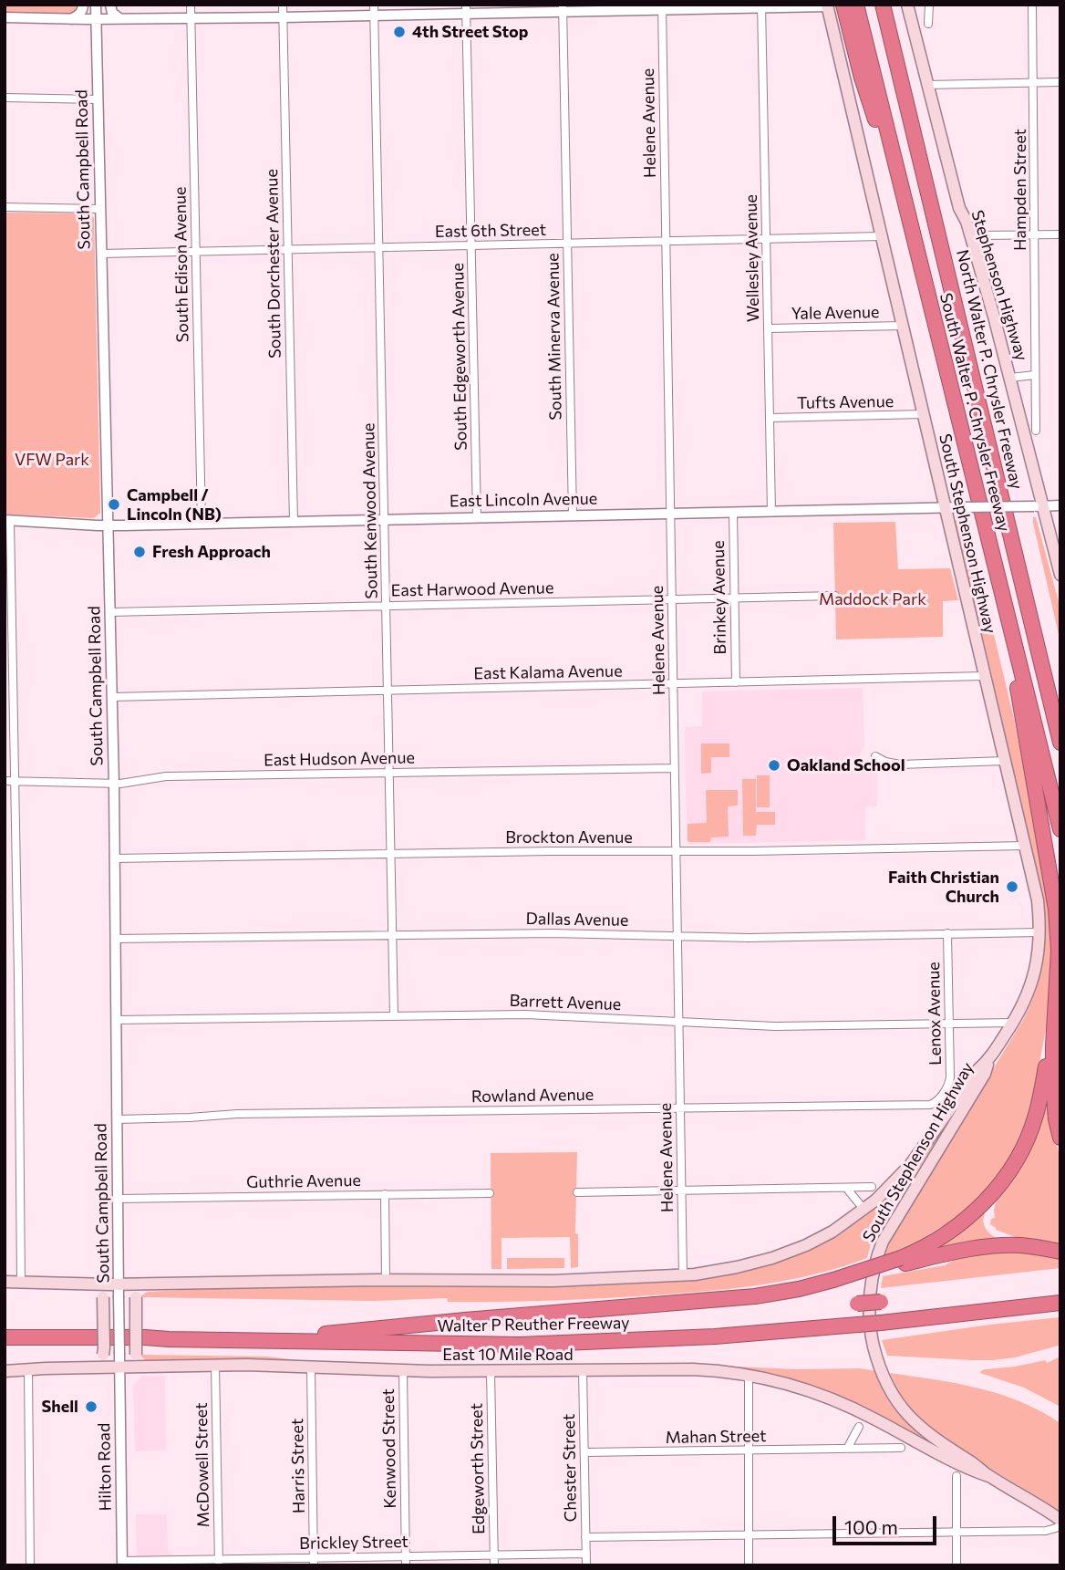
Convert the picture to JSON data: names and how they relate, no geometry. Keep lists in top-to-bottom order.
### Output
{
  "streets": {
    "highway": ["North Walter P. Chrysler Freeway", "South Walter P. Chrysler Freeway", "Walter P Reuther Freeway"],
    "main road": ["Stephenson Highway", "South Stephenson Highway", "East 10 Mile Road"],
    "street": [
      "Helene Avenue",
      "South Campbell Road",
      "Hampden Street",
      "East 6th Street",
      "Wellesley Avenue",
      "South Dorchester Avenue",
      "South Edison Avenue",
      "Yale Avenue",
      "South Minerva Avenue",
      "South Edgeworth Avenue",
      "Tufts Avenue",
      "East Lincoln Avenue",
      "South Kenwood Avenue",
      "East Harwood Avenue",
      "Brinkey Avenue",
      "East Kalama Avenue",
      "East Hudson Avenue",
      "Brockton Avenue",
      "Dallas Avenue",
      "Barrett Avenue",
      "Lenox Avenue",
      "Rowland Avenue",
      "Guthrie Avenue",
      "Mahan Street",
      "Kenwood Street",
      "McDowell Street",
      "Harris Street",
      "Hilton Road",
      "Chester Street",
      "Edgeworth Street",
      "Brickley Street"
    ]
  },
  "crossings": [
    ["Helene Avenue", "East 6th Street"],
    ["Helene Avenue", "East Lincoln Avenue"],
    ["Helene Avenue", "East Harwood Avenue"],
    ["Helene Avenue", "East Kalama Avenue"],
    ["Helene Avenue", "East Hudson Avenue"],
    ["Helene Avenue", "Brockton Avenue"],
    ["Helene Avenue", "Dallas Avenue"],
    ["Helene Avenue", "Barrett Avenue"],
    ["Helene Avenue", "Rowland Avenue"],
    ["South Campbell Road", "East 6th Street"],
    ["South Campbell Road", "East Lincoln Avenue"],
    ["South Campbell Road", "East Harwood Avenue"],
    ["South Campbell Road", "East Kalama Avenue"],
    ["South Campbell Road", "East Hudson Avenue"],
    ["South Campbell Road", "Brockton Avenue"],
    ["South Campbell Road", "Dallas Avenue"],
    ["South Campbell Road", "Barrett Avenue"],
    ["South Campbell Road", "Rowland Avenue"],
    ["South Campbell Road", "Guthrie Avenue"],
    ["South Campbell Road", "East 10 Mile Road"],
    ["South Campbell Road", "Hilton Road"],
    ["East 6th Street", "Wellesley Avenue"],
    ["East 6th Street", "South Dorchester Avenue"],
    ["East 6th Street", "South Edison Avenue"],
    ["East 6th Street", "South Minerva Avenue"],
    ["East 6th Street", "South Edgeworth Avenue"],
    ["East 6th Street", "South Kenwood Avenue"],
    ["East 6th Street", "South Stephenson Highway"],
    ["Wellesley Avenue", "Yale Avenue"],
    ["Wellesley Avenue", "Tufts Avenue"],
    ["Wellesley Avenue", "East Lincoln Avenue"],
    ["South Dorchester Avenue", "East Lincoln Avenue"],
    ["South Edison Avenue", "East Lincoln Avenue"],
    ["Stephenson Highway", "East Lincoln Avenue"],
    ["Yale Avenue", "South Stephenson Highway"],
    ["South Minerva Avenue", "East Lincoln Avenue"],
    ["South Edgeworth Avenue", "East Lincoln Avenue"],
    ["Tufts Avenue", "South Stephenson Highway"],
    ["East Lincoln Avenue", "South Kenwood Avenue"],
    ["East Lincoln Avenue", "South Stephenson Highway"],
    ["East Lincoln Avenue", "Brinkey Avenue"],
    ["South Kenwood Avenue", "East Harwood Avenue"],
    ["South Kenwood Avenue", "East Kalama Avenue"],
    ["South Kenwood Avenue", "East Hudson Avenue"],
    ["South Kenwood Avenue", "Brockton Avenue"],
    ["South Kenwood Avenue", "Dallas Avenue"],
    ["South Kenwood Avenue", "Barrett Avenue"],
    ["South Stephenson Highway", "East Kalama Avenue"],
    ["South Stephenson Highway", "Brockton Avenue"],
    ["South Stephenson Highway", "Dallas Avenue"],
    ["South Stephenson Highway", "Barrett Avenue"],
    ["South Stephenson Highway", "East 10 Mile Road"],
    ["East Harwood Avenue", "Brinkey Avenue"],
    ["Brinkey Avenue", "East Kalama Avenue"],
    ["Dallas Avenue", "Lenox Avenue"],
    ["Barrett Avenue", "Lenox Avenue"],
    ["Lenox Avenue", "Rowland Avenue"],
    ["East 10 Mile Road", "Kenwood Street"],
    ["East 10 Mile Road", "McDowell Street"],
    ["East 10 Mile Road", "Harris Street"],
    ["East 10 Mile Road", "Hilton Road"],
    ["East 10 Mile Road", "Chester Street"],
    ["East 10 Mile Road", "Edgeworth Street"],
    ["Mahan Street", "Chester Street"],
    ["Kenwood Street", "Brickley Street"],
    ["McDowell Street", "Brickley Street"],
    ["Harris Street", "Brickley Street"],
    ["Hilton Road", "Brickley Street"],
    ["Chester Street", "Brickley Street"],
    ["Edgeworth Street", "Brickley Street"]
  ],
  "parks": ["VFW Park", "Maddock Park"],
  "places": [
    "4th Street Stop",
    "Campbell / Lincoln (NB)",
    "Fresh Approach",
    "Oakland School",
    "Faith Christian Church",
    "Shell"
  ],
  "scale_bar": "100 m"
}
